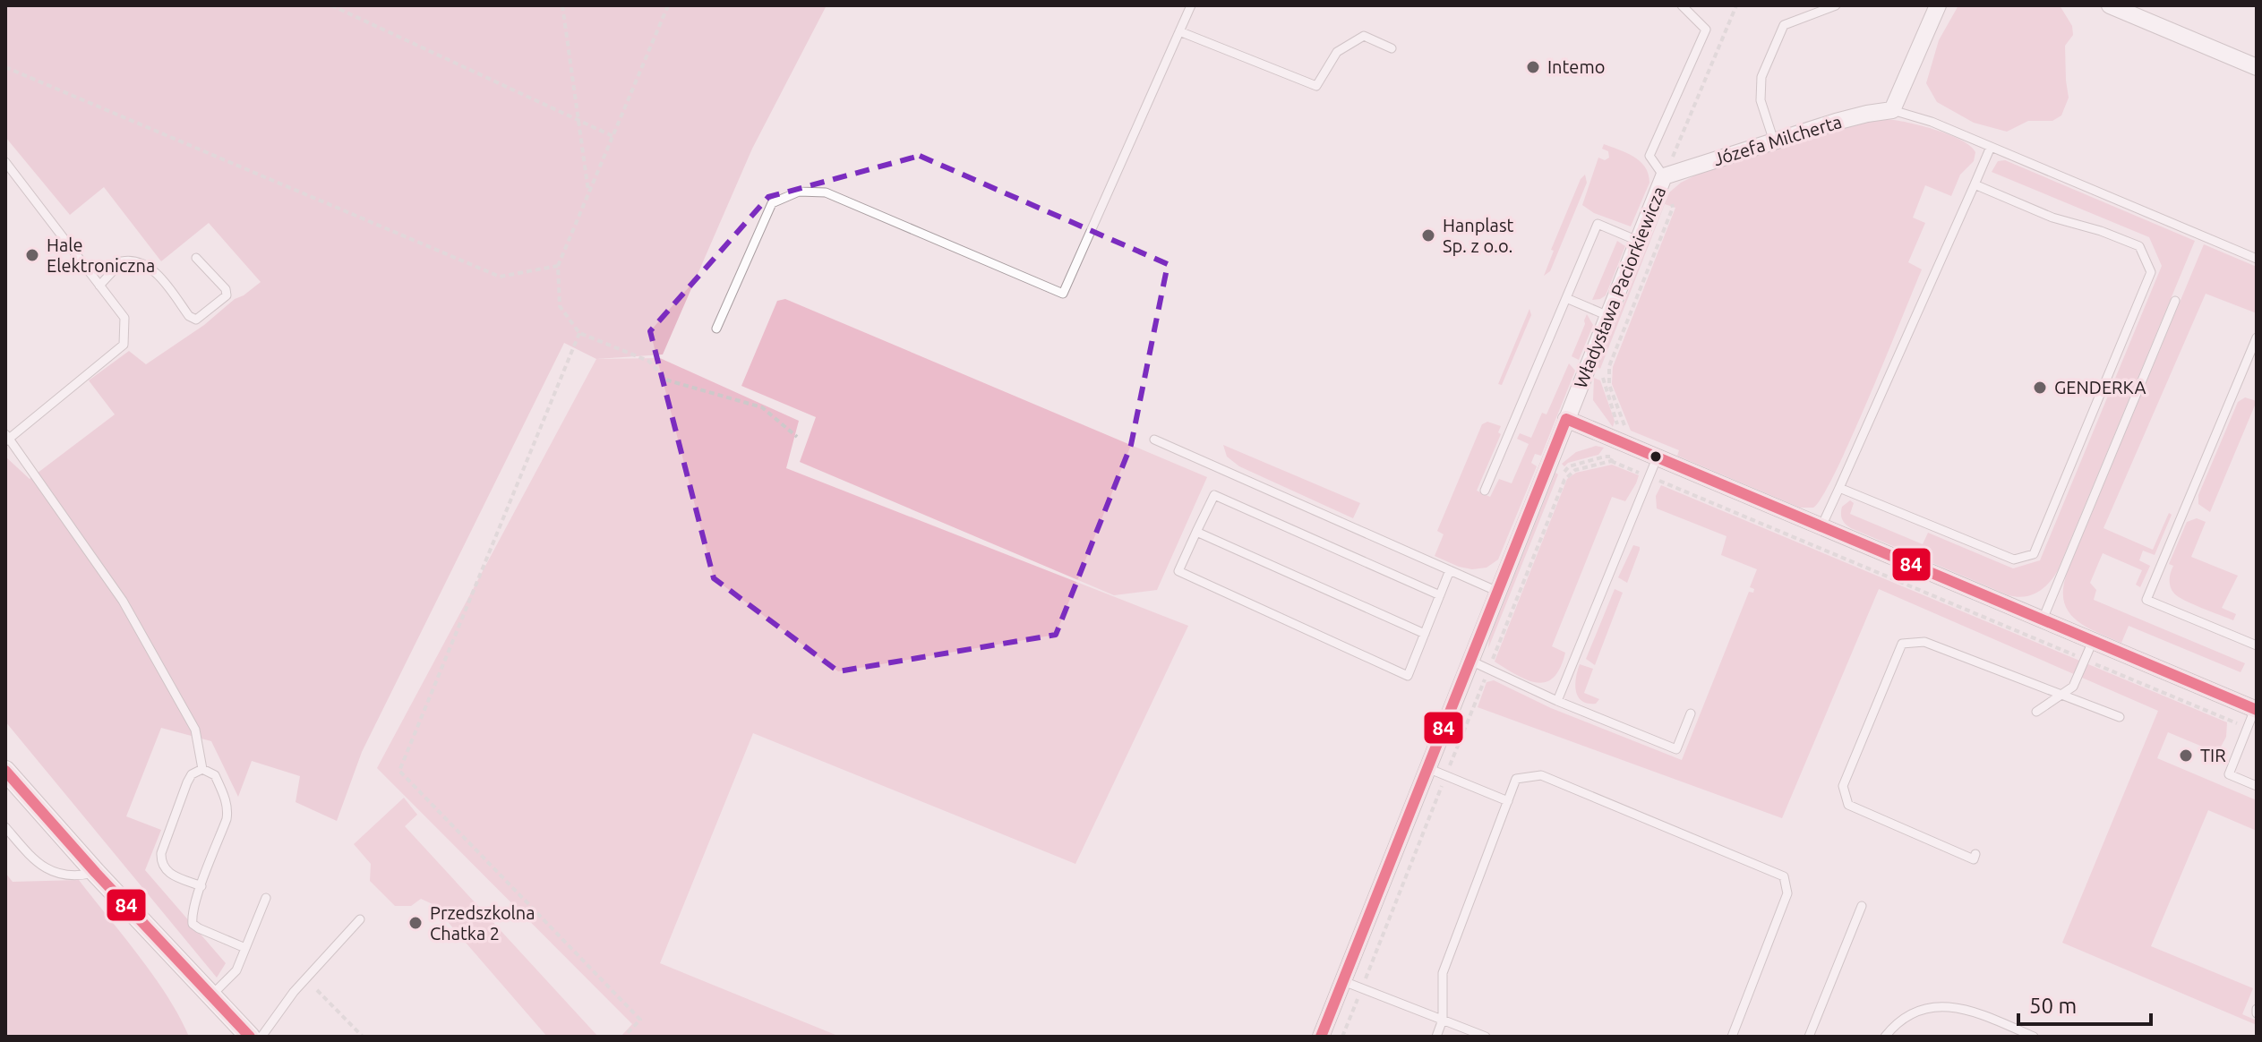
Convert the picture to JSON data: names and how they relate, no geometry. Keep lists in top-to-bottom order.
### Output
{
  "streets": {
    "street": ["Józefa Milcherta", "Władysława Paciorkiewicza"]
  },
  "crossings": [
    ["Józefa Milcherta", "Władysława Paciorkiewicza"]
  ],
  "places": [
    "Intemo",
    "Hanplast Sp. z o.o.",
    "Hale Elektroniczna",
    "GENDERKA",
    "TIR",
    "Przedszkolna Chatka 2"
  ],
  "lines": ["transit line 84"],
  "scale_bar": "50 m"
}
